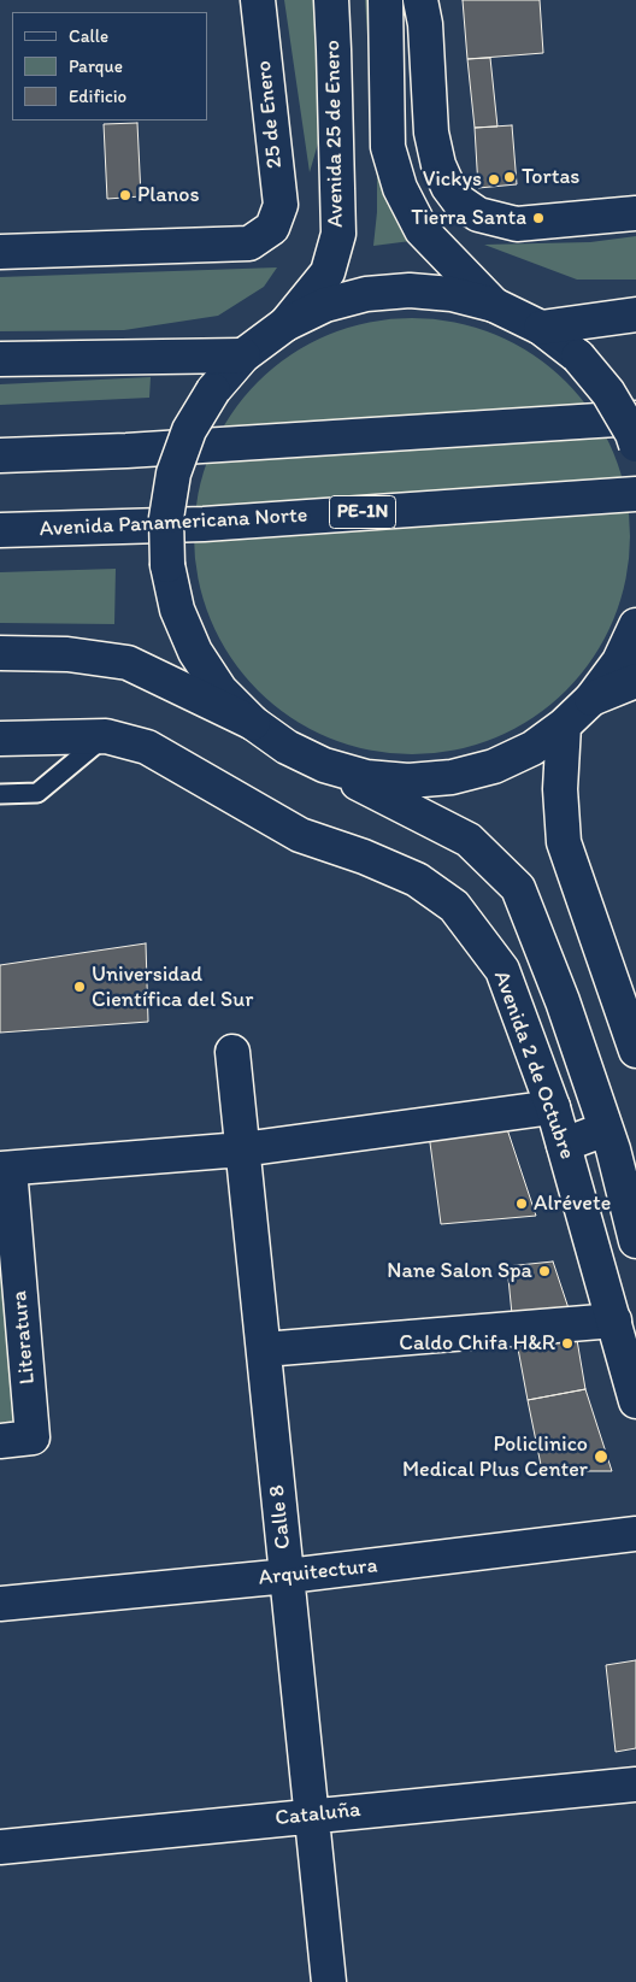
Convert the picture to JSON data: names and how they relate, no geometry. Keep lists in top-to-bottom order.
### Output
{
  "streets": {
    "main road": [
      "25 de Enero",
      "Avenida 25 de Enero",
      "PE-1N",
      "Avenida Panamericana Norte",
      "Avenida 2 de Octubre",
      "Literatura",
      "Calle 8",
      "Arquitectura",
      "Cataluña"
    ]
  },
  "crossings": [
    ["Calle 8", "Arquitectura"],
    ["Calle 8", "Cataluña"]
  ],
  "places": [
    "Tortas",
    "Vickys",
    "Planos",
    "Tierra Santa",
    "Universidad Científica del Sur",
    "Alrévete",
    "Nane Salon Spa",
    "Caldo Chifa H&R",
    "Policlinico Medical Plus Center"
  ],
  "legend": ["Calle", "Parque", "Edificio"]
}
